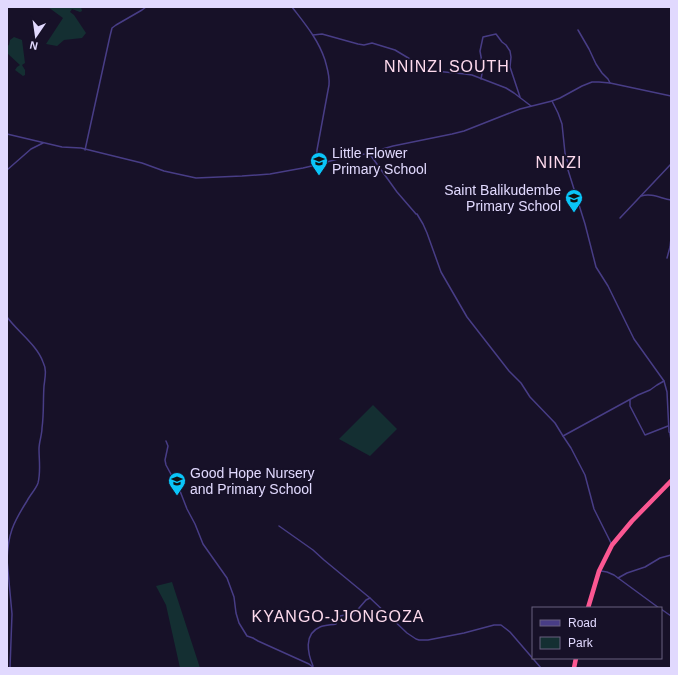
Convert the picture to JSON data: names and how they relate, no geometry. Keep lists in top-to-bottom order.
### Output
{
  "districts": ["NNINZI SOUTH", "NINZI", "KYANGO-JJONGOZA"],
  "places": {
    "school or university": ["Little Flower Primary School", "Saint Balikudembe Primary School", "Good Hope Nursery and Primary School"]
  },
  "legend": ["Road", "Park"],
  "north": "bottom"
}
